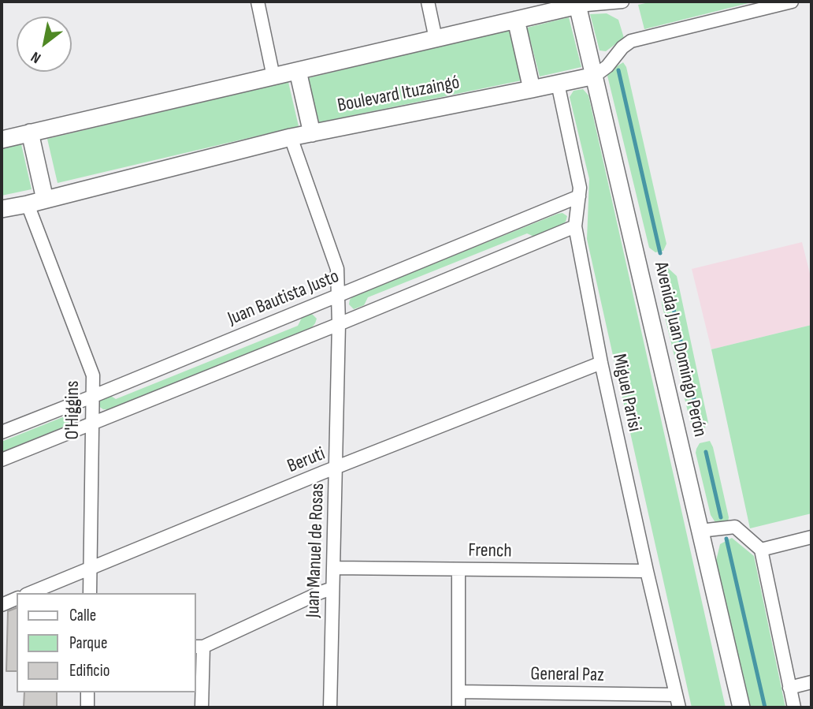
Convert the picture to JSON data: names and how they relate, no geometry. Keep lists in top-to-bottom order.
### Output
{
  "streets": {
    "main road": ["Boulevard Ituzaingó", "Avenida Juan Domingo Perón"],
    "street": [
      "Juan Bautista Justo",
      "Miguel Parisi",
      "O'Higgins",
      "Beruti",
      "Juan Manuel de Rosas",
      "French",
      "General Paz"
    ]
  },
  "crossings": [
    ["Boulevard Ituzaingó", "Avenida Juan Domingo Perón"],
    ["Boulevard Ituzaingó", "Miguel Parisi"],
    ["Boulevard Ituzaingó", "O'Higgins"],
    ["Boulevard Ituzaingó", "Juan Manuel de Rosas"],
    ["Juan Bautista Justo", "Miguel Parisi"],
    ["Juan Bautista Justo", "O'Higgins"],
    ["Juan Bautista Justo", "Juan Manuel de Rosas"],
    ["Miguel Parisi", "Beruti"],
    ["Miguel Parisi", "French"],
    ["Miguel Parisi", "General Paz"],
    ["O'Higgins", "Beruti"],
    ["Beruti", "Juan Manuel de Rosas"],
    ["Juan Manuel de Rosas", "French"]
  ],
  "legend": ["Calle", "Parque", "Edificio"],
  "north": "bottom left"
}
